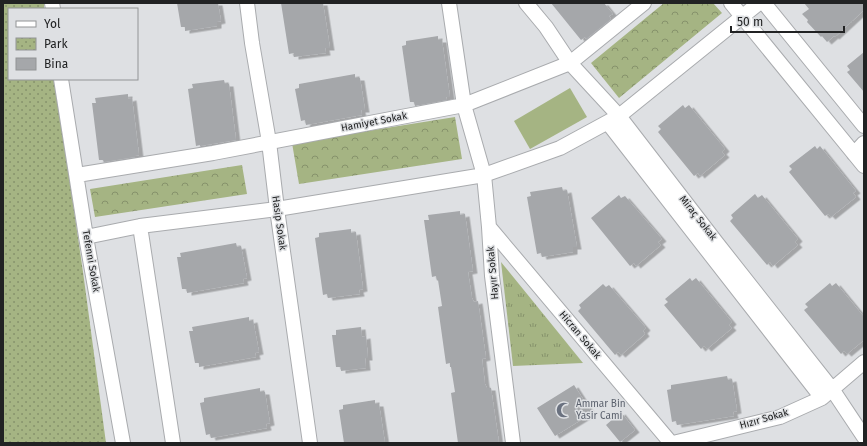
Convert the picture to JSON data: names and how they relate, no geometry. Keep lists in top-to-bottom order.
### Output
{
  "streets": {
    "street": [
      "Hamiyet Sokak",
      "Miraç Sokak",
      "Hasip Sokak",
      "Tefenni Sokak",
      "Hayır Sokak",
      "Hicran Sokak",
      "Hızır Sokak"
    ]
  },
  "crossings": [
    ["Hamiyet Sokak", "Miraç Sokak"],
    ["Hamiyet Sokak", "Hasip Sokak"],
    ["Hamiyet Sokak", "Tefenni Sokak"],
    ["Hamiyet Sokak", "Hayır Sokak"],
    ["Miraç Sokak", "Hızır Sokak"],
    ["Hayır Sokak", "Hicran Sokak"],
    ["Hicran Sokak", "Hızır Sokak"]
  ],
  "places": {
    "mosque": ["Ammar Bin Yasir Cami"]
  },
  "legend": ["Yol", "Park", "Bina"],
  "scale_bar": "50 m"
}
